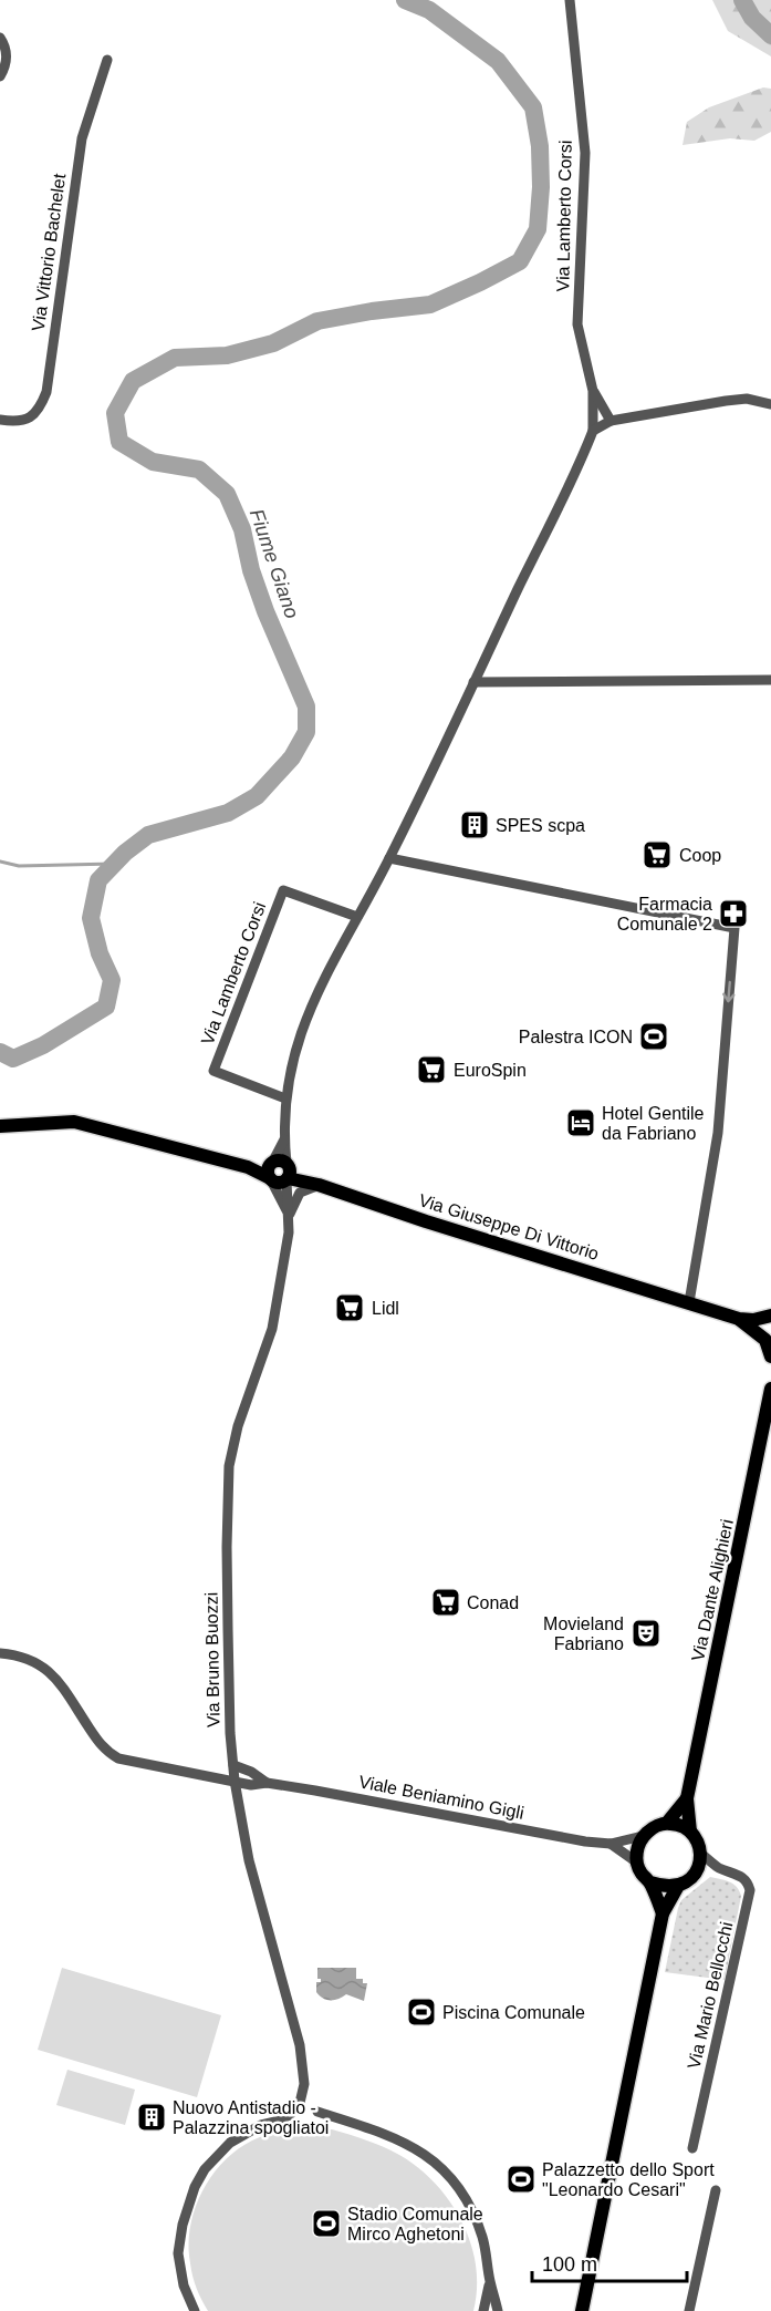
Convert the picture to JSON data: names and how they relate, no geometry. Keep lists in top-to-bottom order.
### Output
{
  "streets": {
    "main road": ["Via Giuseppe Di Vittorio", "Via Dante Alighieri"],
    "street": [
      "Via Lamberto Corsi",
      "Via Vittorio Bachelet",
      "Via Bruno Buozzi",
      "Viale Beniamino Gigli",
      "Via Mario Bellocchi"
    ]
  },
  "crossings": [
    ["Via Lamberto Corsi", "Via Giuseppe Di Vittorio"],
    ["Via Lamberto Corsi", "Via Bruno Buozzi"],
    ["Via Giuseppe Di Vittorio", "Via Bruno Buozzi"],
    ["Via Dante Alighieri", "Viale Beniamino Gigli"],
    ["Via Dante Alighieri", "Via Mario Bellocchi"],
    ["Via Bruno Buozzi", "Viale Beniamino Gigli"],
    ["Viale Beniamino Gigli", "Via Mario Bellocchi"]
  ],
  "water": ["Fiume Giano"],
  "places": {
    "building": ["SPES scpa", "Nuovo Antistadio - Palazzina spogliatoi"],
    "supermarket": [
      "Coop",
      "EuroSpin",
      "Lidl",
      "Conad"
    ],
    "pharmacy": ["Farmacia Comunale 2"],
    "sports": [
      "Palestra ICON",
      "Piscina Comunale",
      "Palazzetto dello Sport \"Leonardo Cesari\"",
      "Stadio Comunale Mirco Aghetoni"
    ],
    "hotel": ["Hotel Gentile da Fabriano"],
    "theatre": ["Movieland Fabriano"]
  },
  "scale_bar": "100 m"
}
